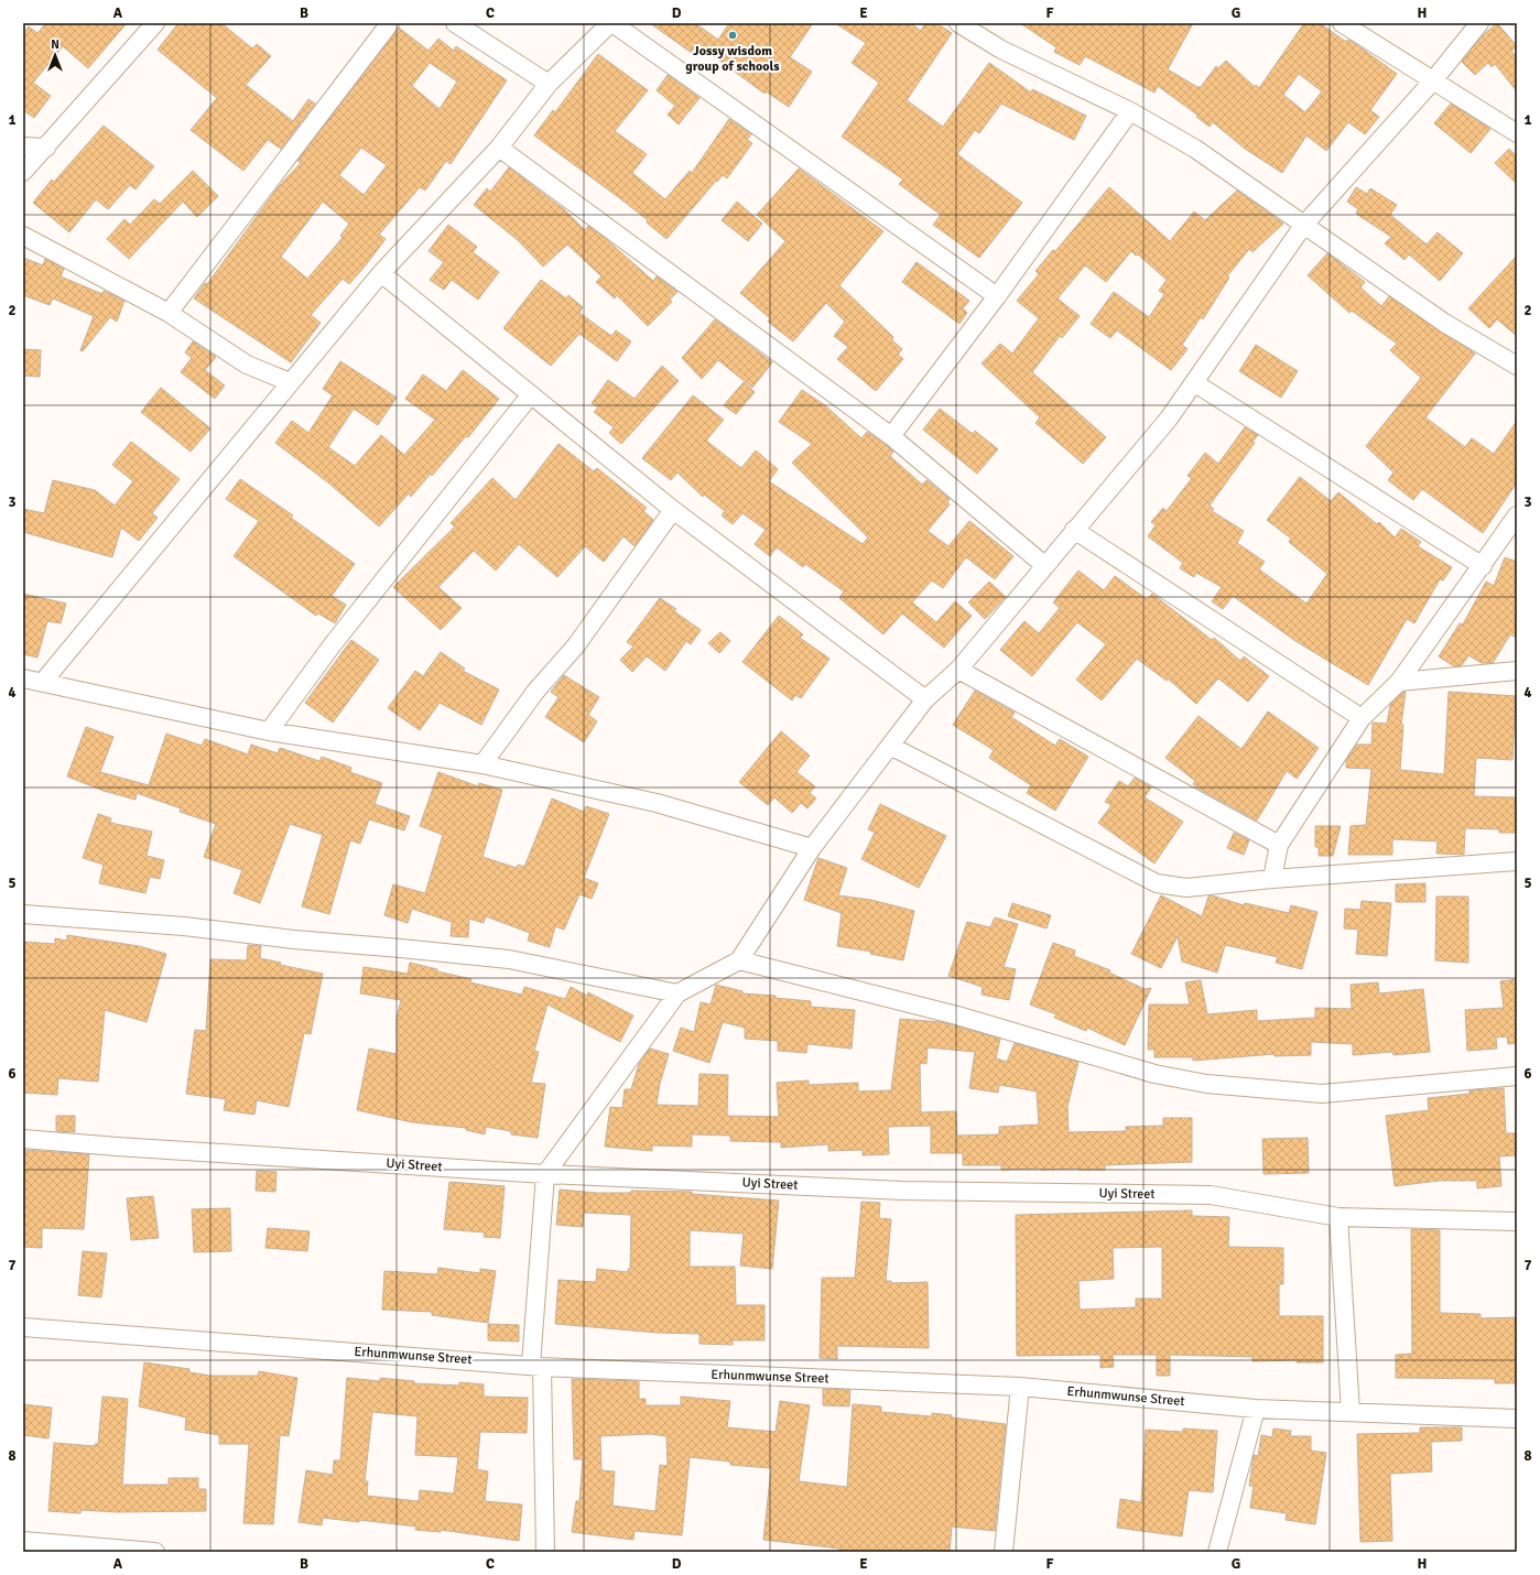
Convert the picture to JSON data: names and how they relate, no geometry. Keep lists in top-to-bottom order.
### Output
{
  "streets": {
    "street": ["Uyi Street", "Erhunmwunse Street"]
  },
  "places": ["Jossy wisdom group of schools"],
  "north": "top",
  "grid": {
    "columns": [
      "A",
      "B",
      "C",
      "D",
      "E",
      "F",
      "G",
      "H"
    ],
    "rows": [
      "1",
      "2",
      "3",
      "4",
      "5",
      "6",
      "7",
      "8"
    ]
  }
}
